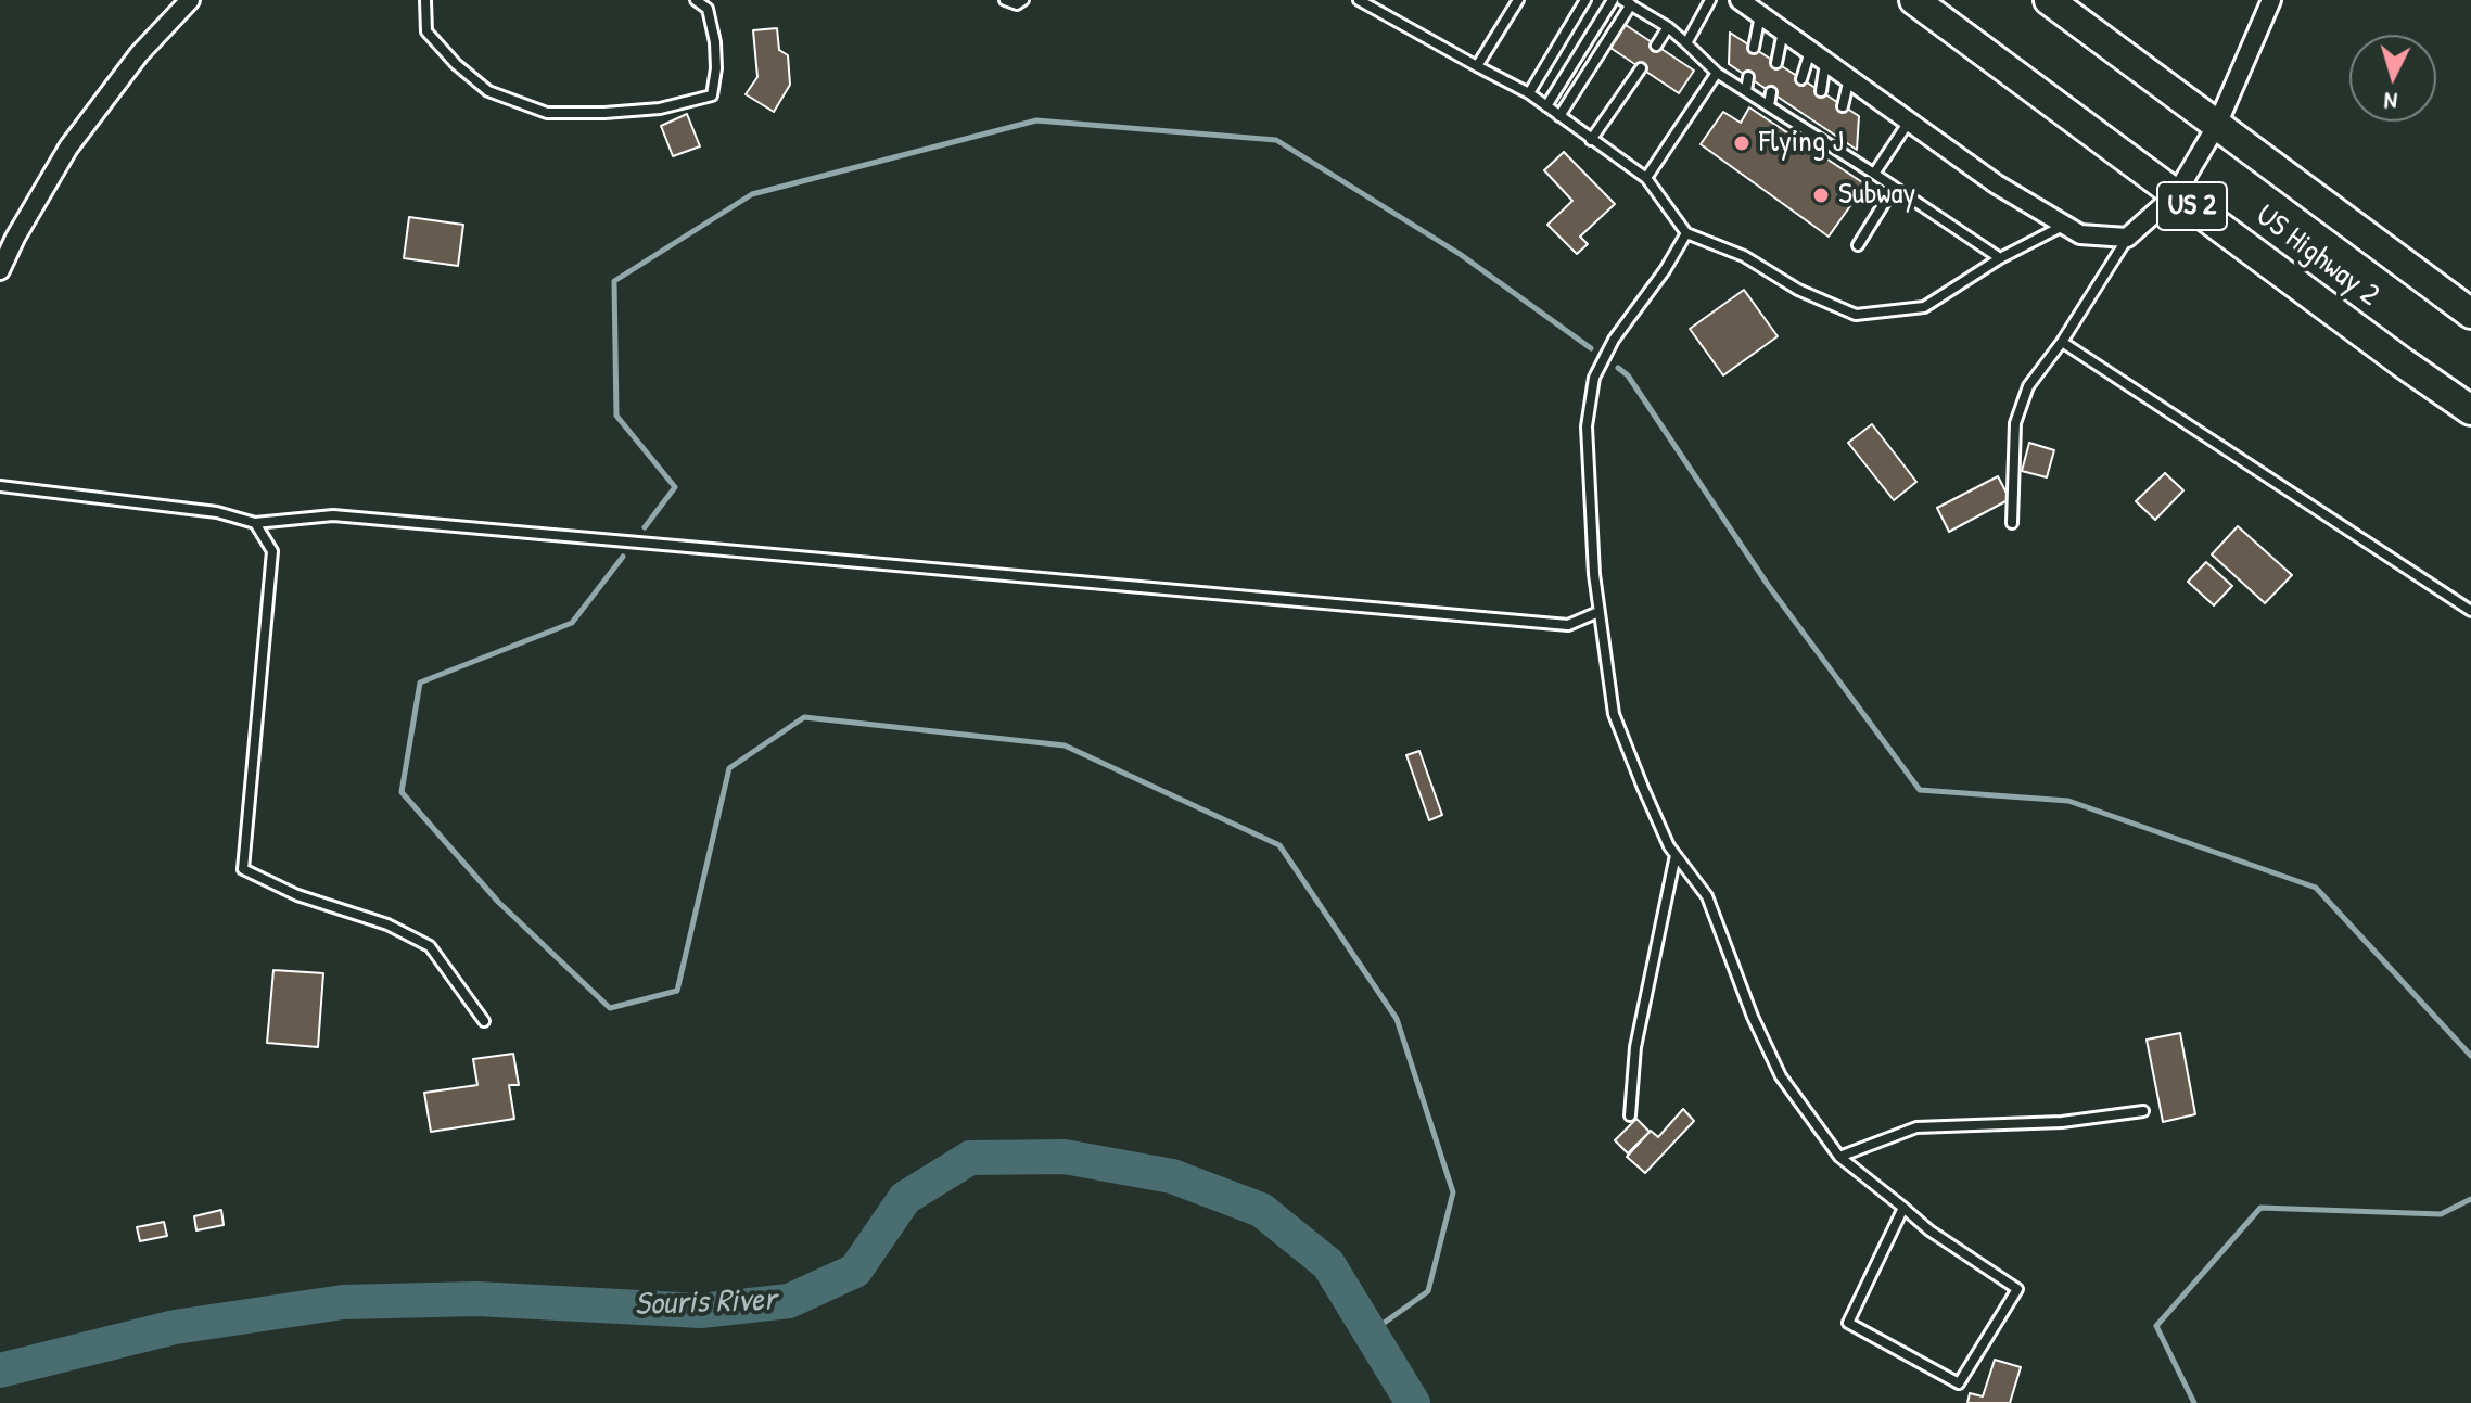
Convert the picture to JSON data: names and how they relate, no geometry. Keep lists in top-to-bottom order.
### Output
{
  "streets": {
    "highway": ["US 2", "US Highway 2"]
  },
  "water": ["Souris River"],
  "places": ["Flying J", "Subway"],
  "north": "bottom"
}
